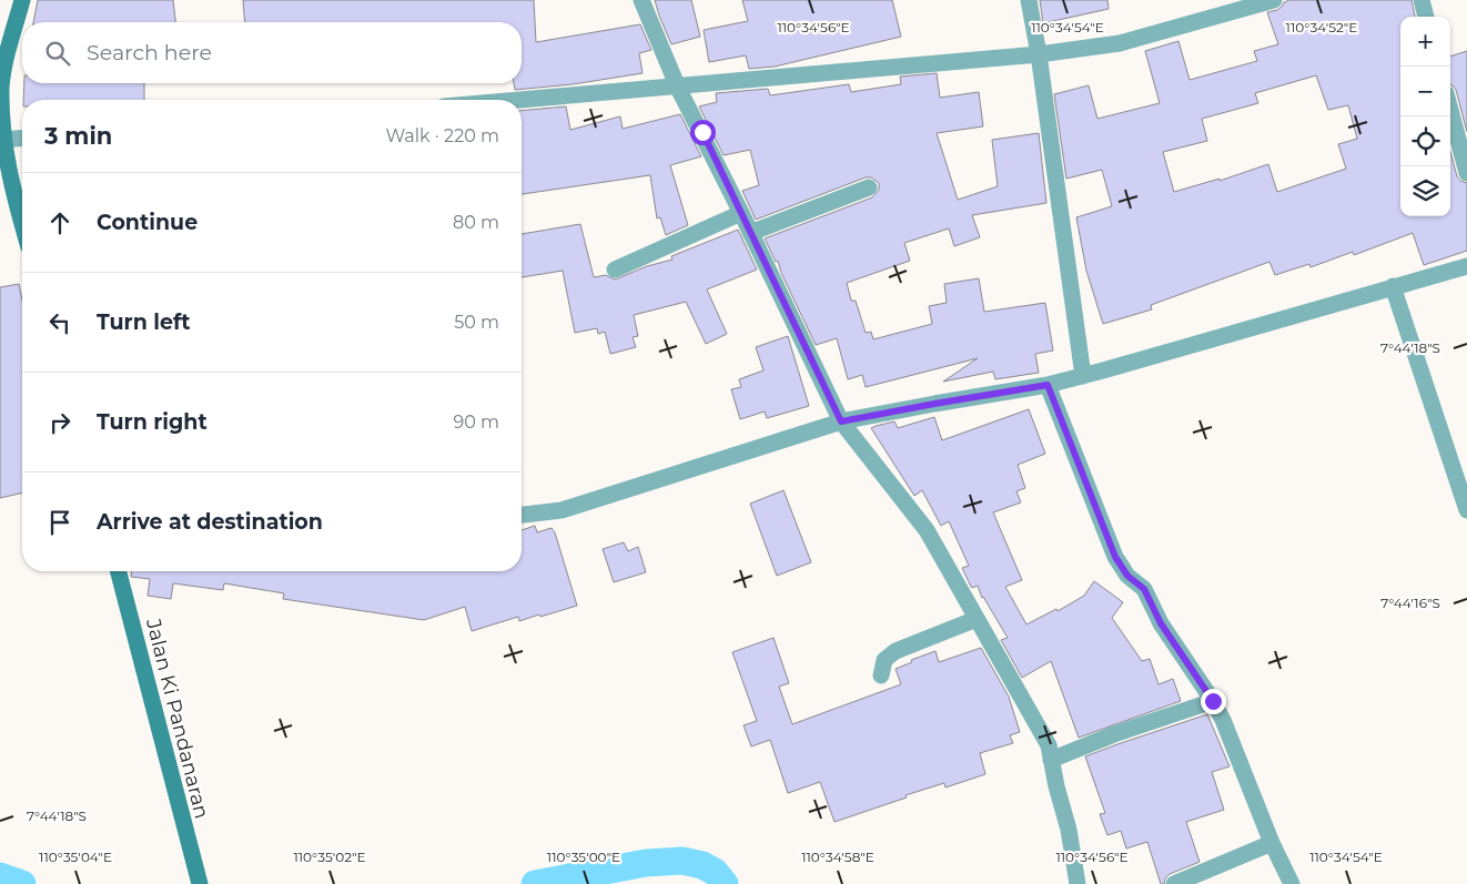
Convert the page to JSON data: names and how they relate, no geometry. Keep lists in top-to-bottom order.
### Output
{
  "streets": {
    "main road": ["Jalan Ki Pandanaran"]
  },
  "page": {
    "map_buttons": ["+", "−"],
    "search": "Search here",
    "heading": ["3 min", "Walk · 220 m"],
    "list": [
      ["Continue", "80 m"],
      ["Turn left", "50 m"],
      ["Turn right", "90 m"],
      "Arrive at destination"
    ]
  },
  "coordinates": [
    "110°34'56\"E",
    "110°34'54\"E",
    "110°34'52\"E",
    "7°44'18\"S",
    "7°44'16\"S",
    "110°35'04\"E",
    "110°35'02\"E",
    "110°35'00\"E",
    "110°34'58\"E"
  ]
}
